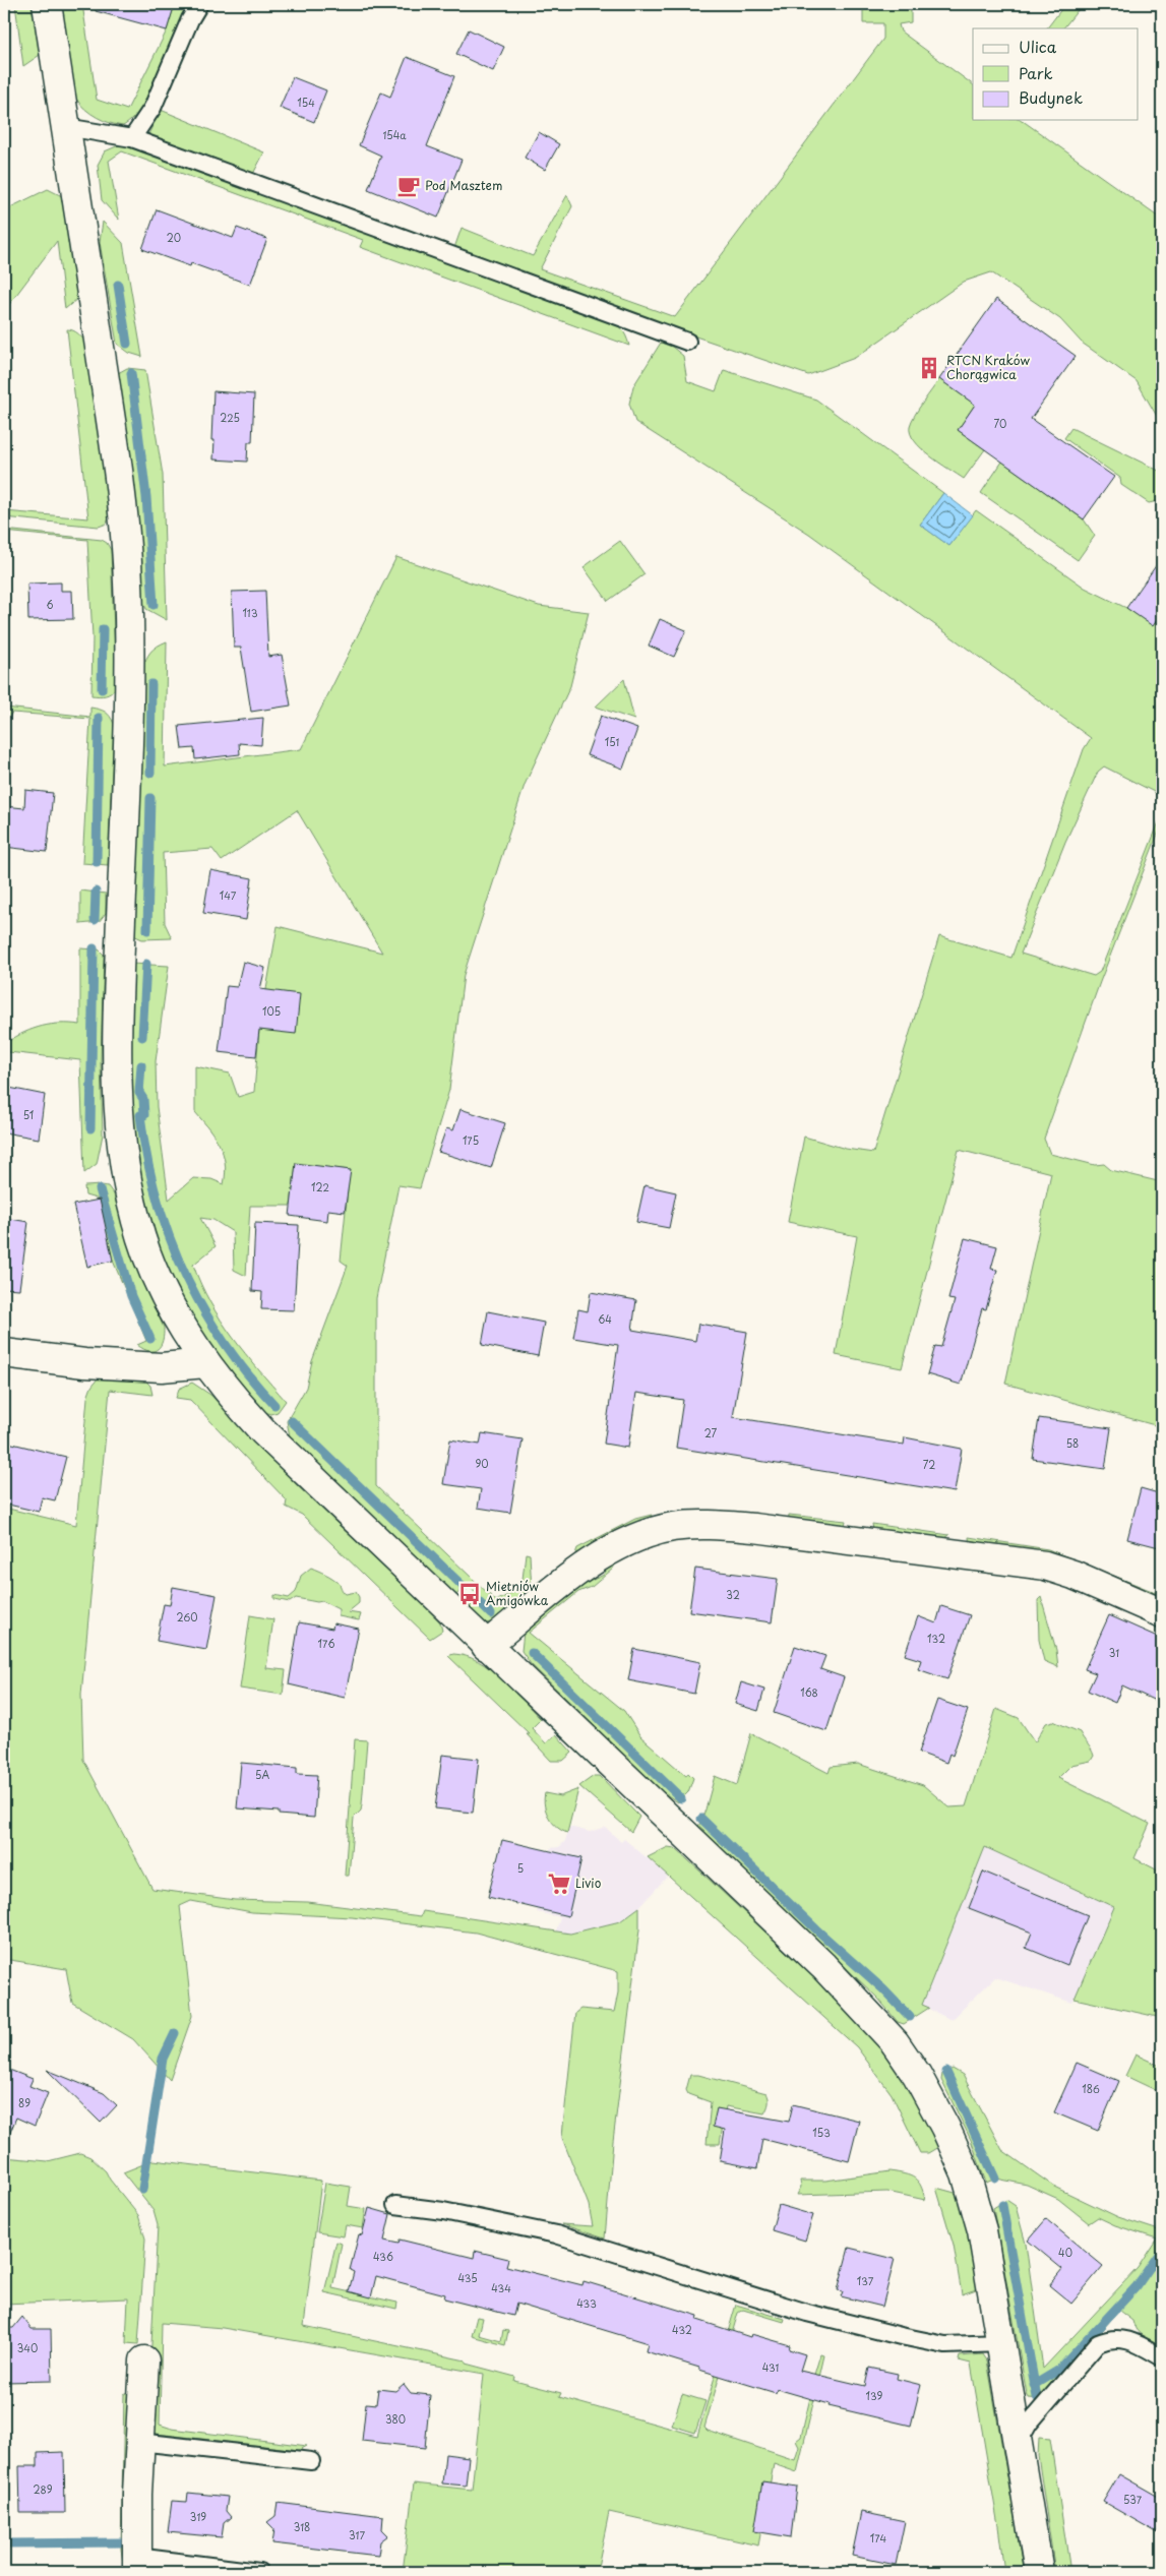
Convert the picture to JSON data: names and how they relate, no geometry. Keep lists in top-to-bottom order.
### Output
{
  "places": {
    "cafe": ["Pod Masztem"],
    "building": ["RTCN Kraków Chorągwica"],
    "bus stop": ["Mietniów Amigówka"],
    "supermarket": ["Livio"]
  },
  "house_numbers": [
    "154",
    "154a",
    "20",
    "225",
    "70",
    "6",
    "113",
    "151",
    "147",
    "105",
    "51",
    "175",
    "122",
    "64",
    "27",
    "58",
    "90",
    "72",
    "32",
    "260",
    "132",
    "176",
    "31",
    "168",
    "5A",
    "5",
    "186",
    "89",
    "153",
    "40",
    "436",
    "435",
    "137",
    "434",
    "433",
    "432",
    "340",
    "431",
    "139",
    "380",
    "289",
    "537",
    "319",
    "318",
    "317",
    "174"
  ],
  "legend": ["Ulica", "Park", "Budynek"]
}
